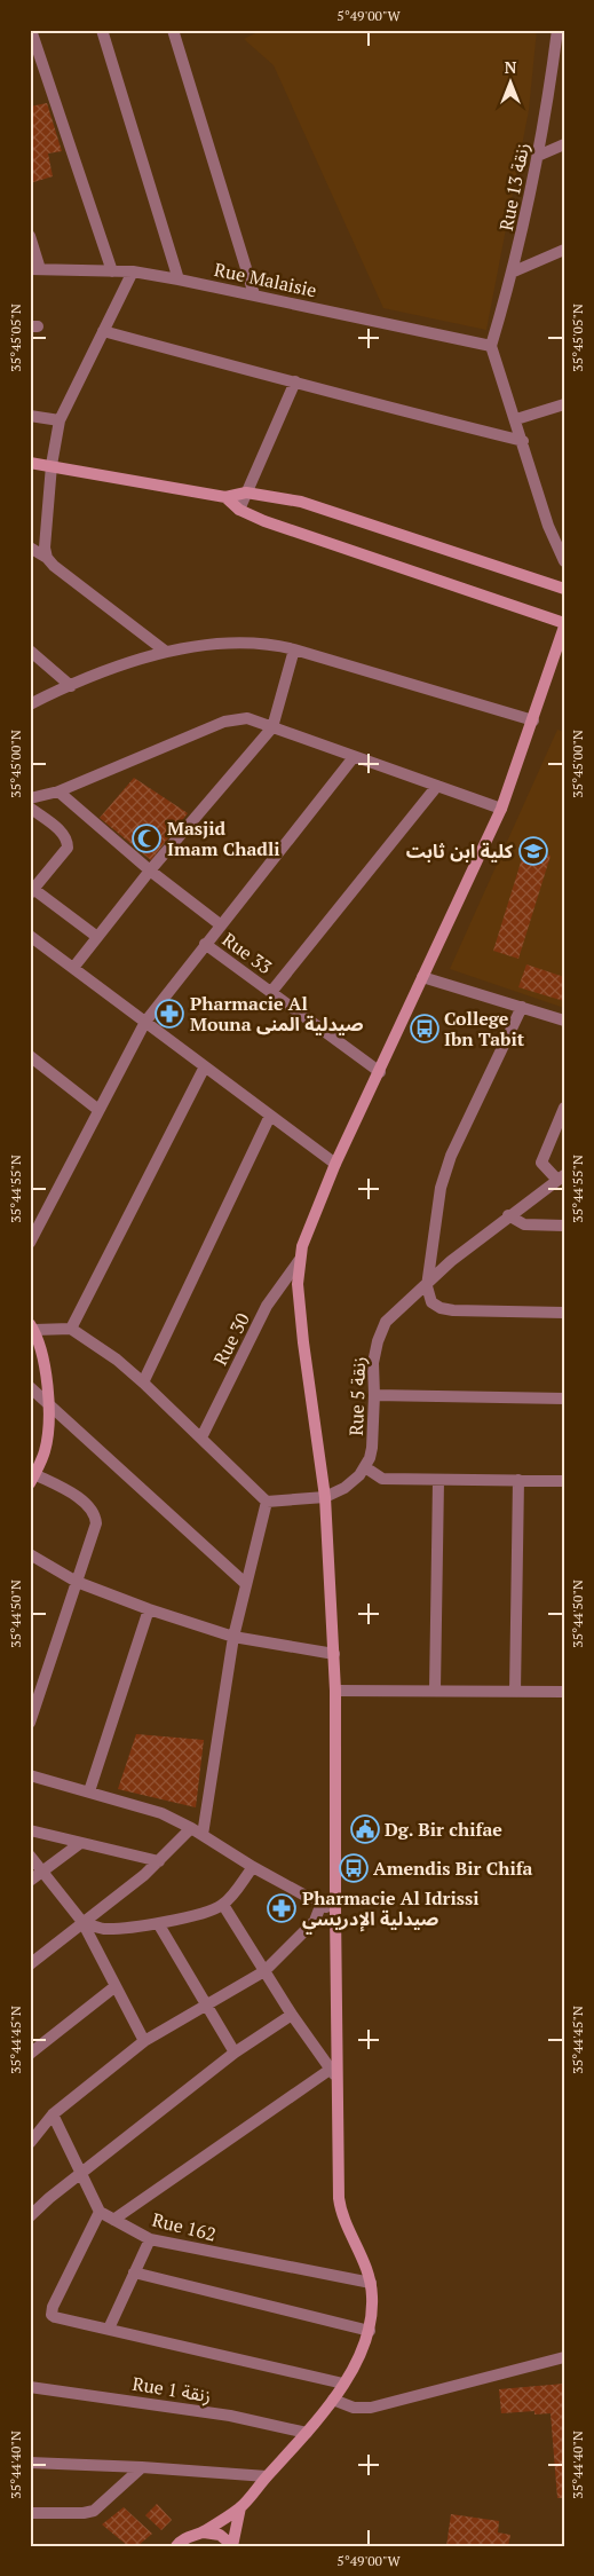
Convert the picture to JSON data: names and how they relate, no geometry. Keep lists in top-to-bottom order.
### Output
{
  "streets": {
    "street": [
      "Rue 13 زنقة",
      "Rue Malaisie",
      "Rue 33",
      "Rue 30",
      "Rue 5 زنقة",
      "Rue 162",
      "Rue 1 زنقة"
    ]
  },
  "crossings": [
    ["Rue 13 زنقة", "Rue Malaisie"]
  ],
  "places": {
    "mosque": ["Masjid Imam Chadli"],
    "school or university": ["كلية ابن ثابت"],
    "pharmacy": ["Pharmacie Al Mouna صيدلية المنى", "Pharmacie Al Idrissi صيدلية الإدريسي"],
    "bus stop": ["College Ibn Tabit", "Amendis Bir Chifa"],
    "public building": ["Dg. Bir chifae"]
  },
  "north": "top",
  "coordinates": [
    "5°49'00\"W",
    "35°45'05\"N",
    "35°45'00\"N",
    "35°44'55\"N",
    "35°44'50\"N",
    "35°44'45\"N",
    "35°44'40\"N"
  ]
}
